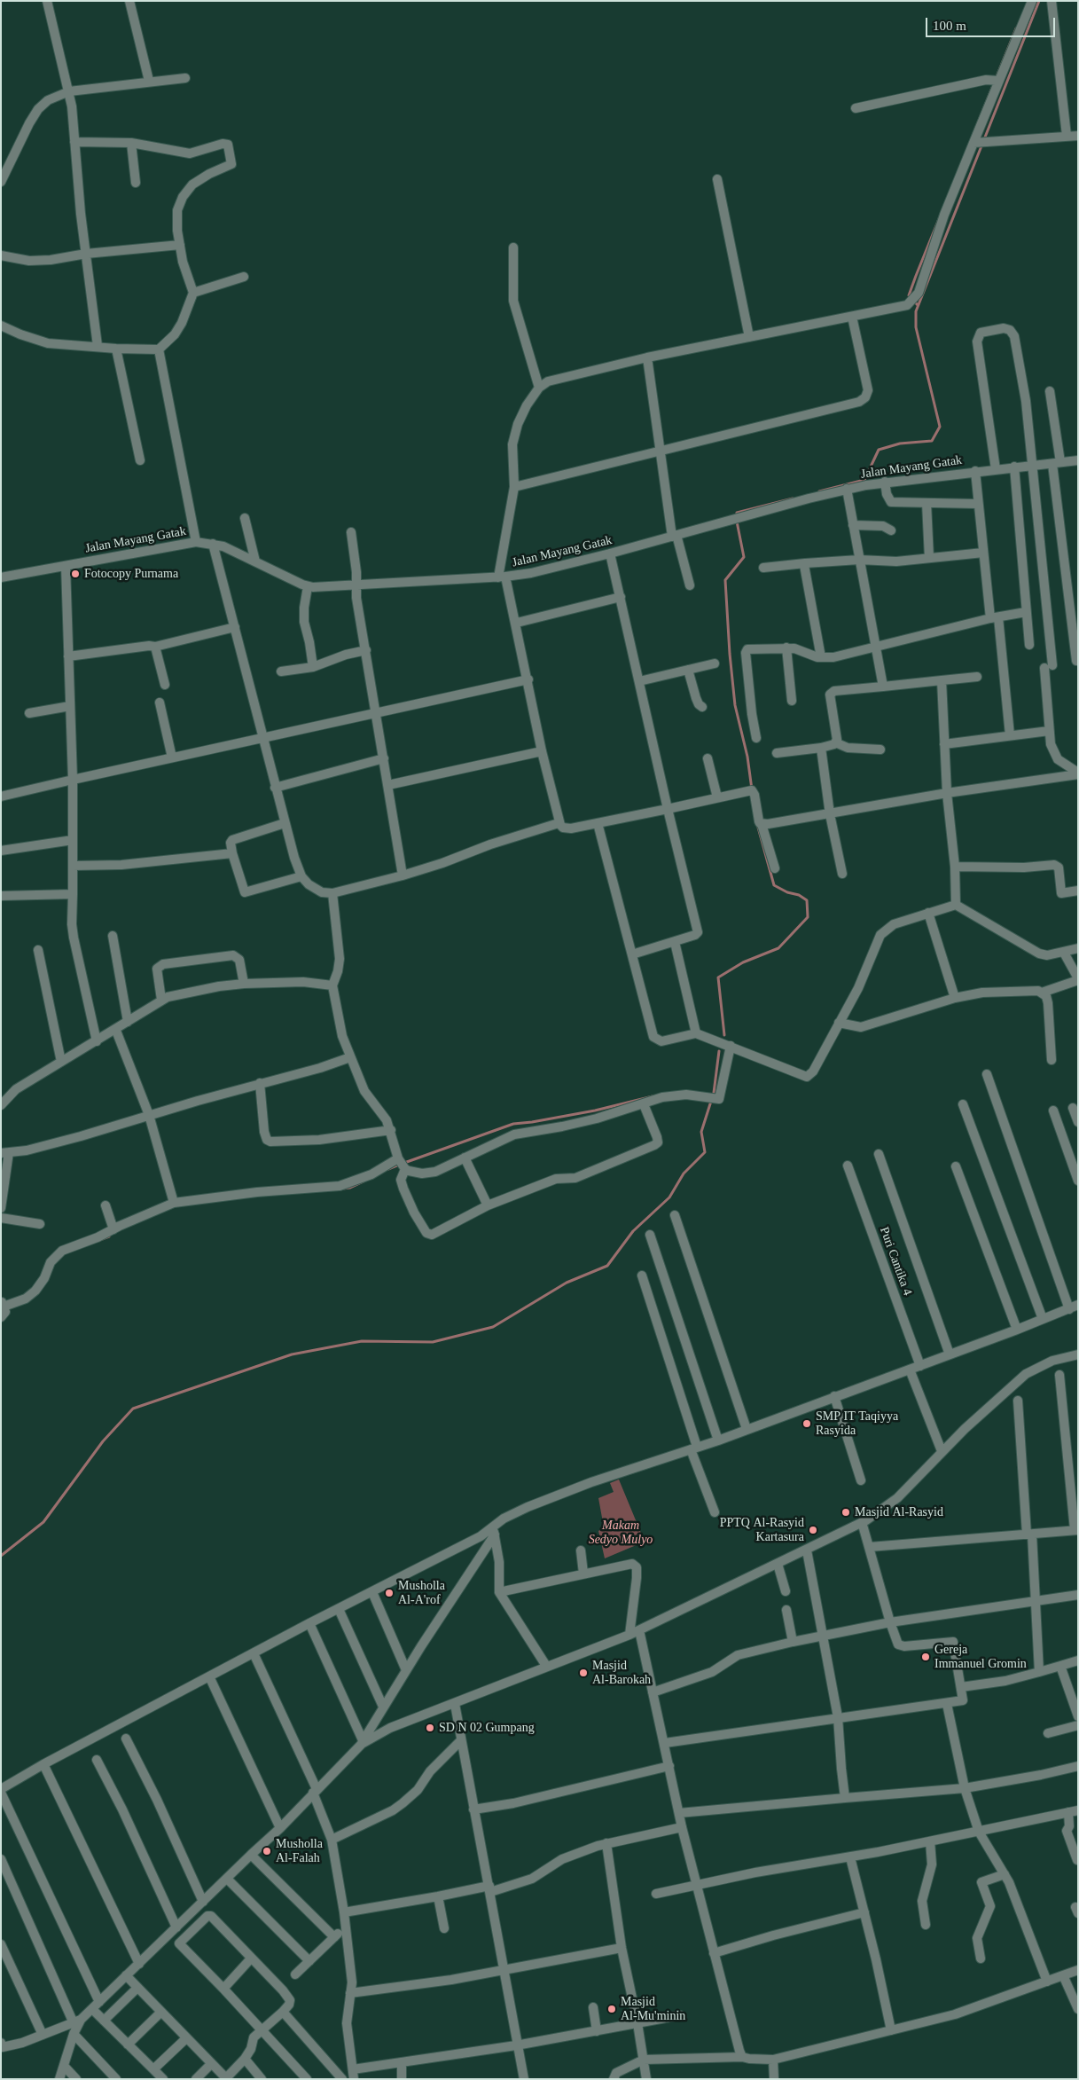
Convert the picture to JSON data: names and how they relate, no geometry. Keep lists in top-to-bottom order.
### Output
{
  "streets": {
    "street": ["Jalan Mayang Gatak", "Puri Cantika 4"]
  },
  "parks": ["Makam Sedyo Mulyo"],
  "places": [
    "Fotocopy Purnama",
    "SMP IT Taqiyya Rasyida",
    "Masjid Al-Rasyid",
    "PPTQ Al-Rasyid Kartasura",
    "Musholla Al-A'rof",
    "Gereja Immanuel Gromin",
    "Masjid Al-Barokah",
    "SD N 02 Gumpang",
    "Musholla Al-Falah",
    "Masjid Al-Mu'minin"
  ],
  "scale_bar": "100 m"
}
